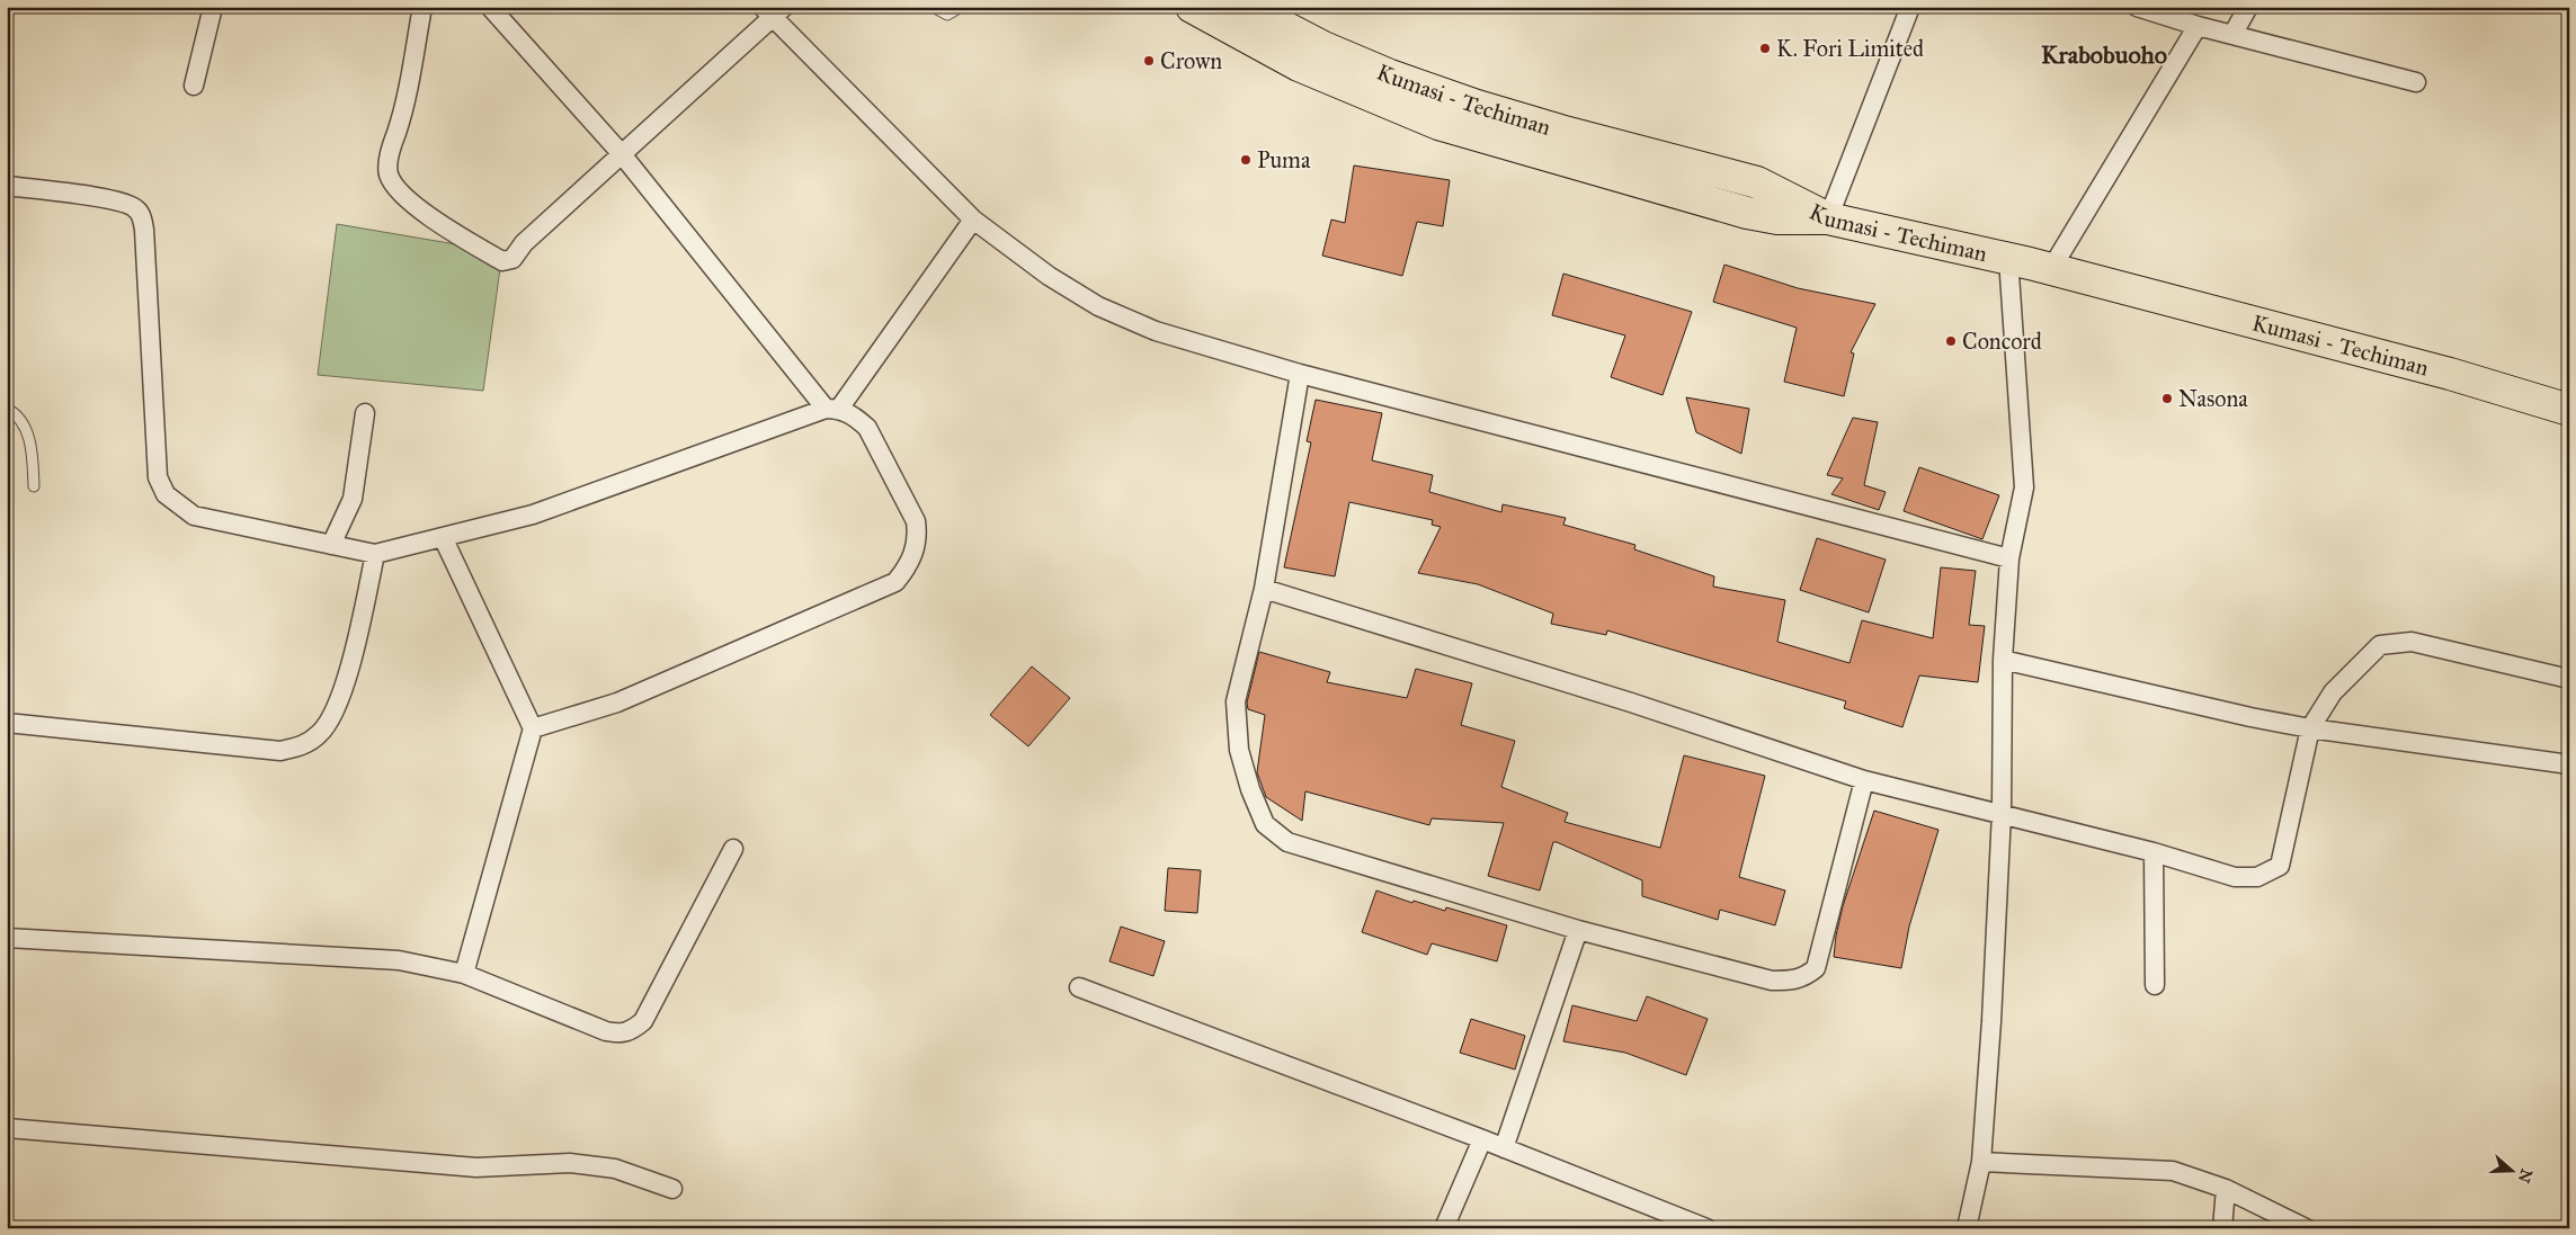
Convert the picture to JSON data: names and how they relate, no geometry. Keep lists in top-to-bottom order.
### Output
{
  "streets": {
    "highway": ["Kumasi - Techiman"]
  },
  "districts": ["Krabobuoho"],
  "places": [
    "K. Fori Limited",
    "Crown",
    "Puma",
    "Concord",
    "Nasona"
  ],
  "north": "right"
}
